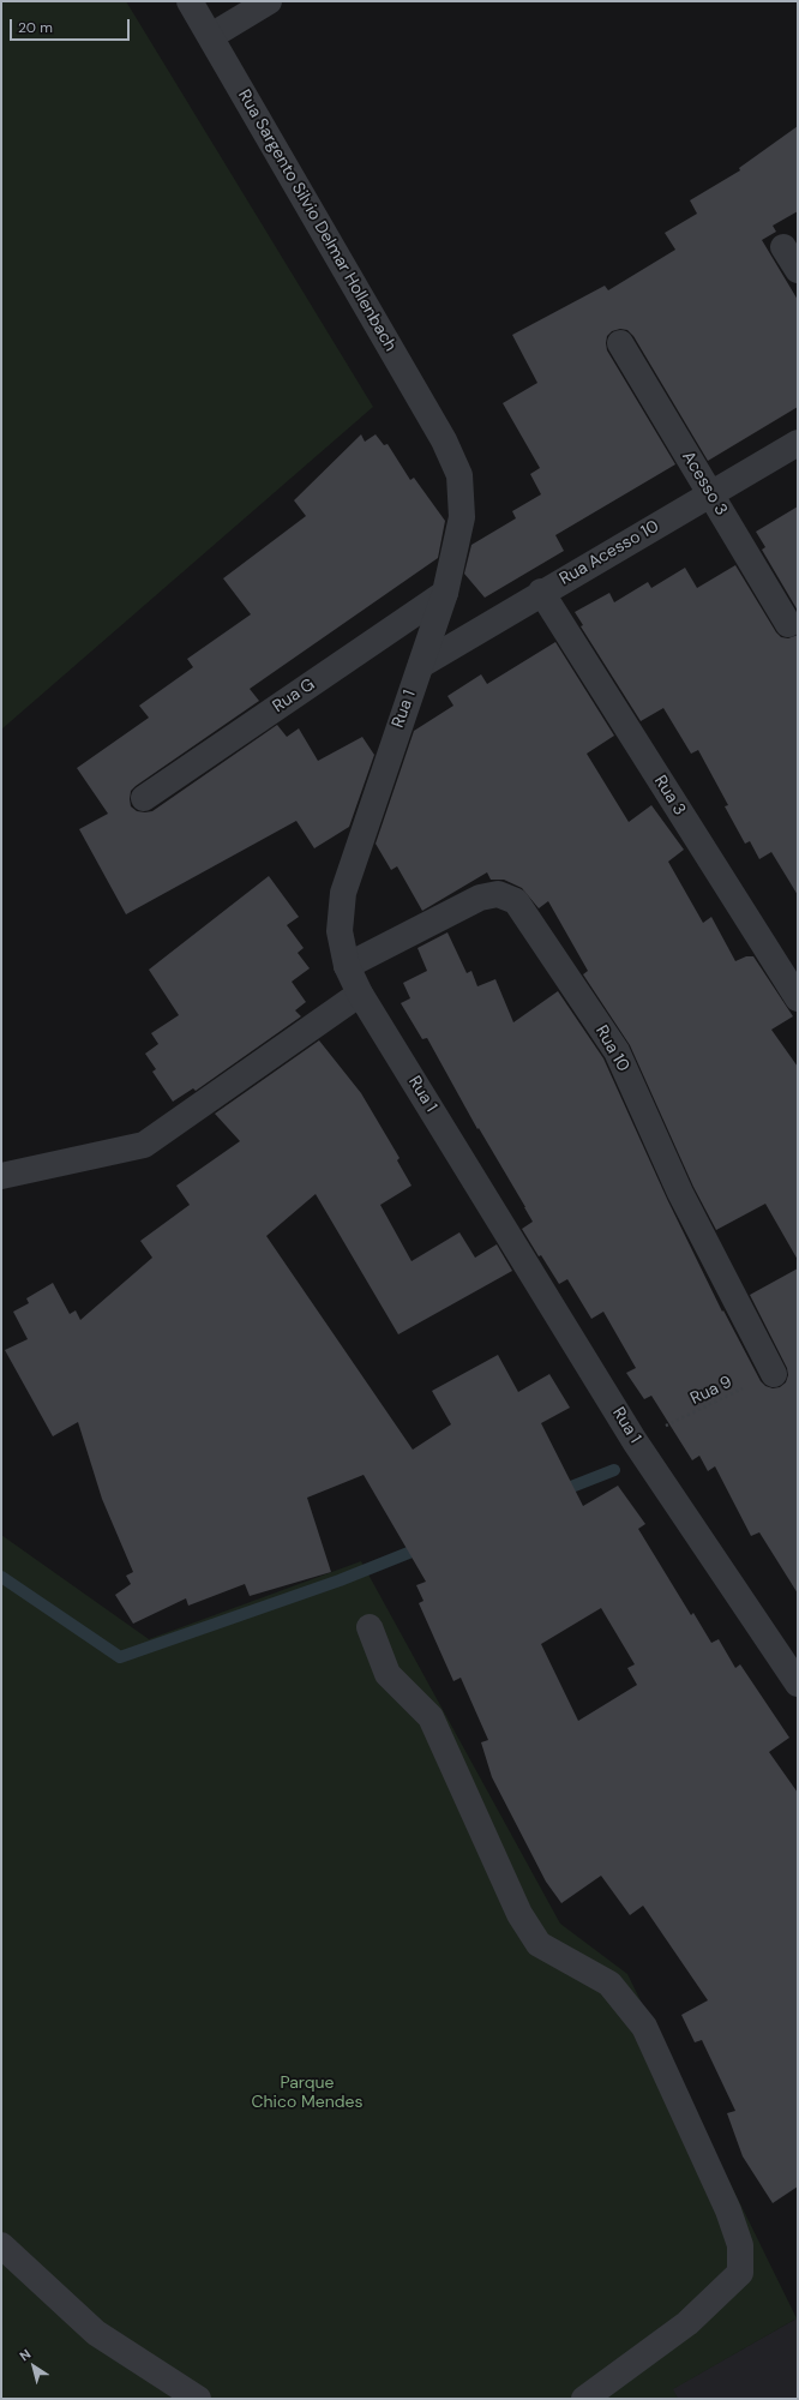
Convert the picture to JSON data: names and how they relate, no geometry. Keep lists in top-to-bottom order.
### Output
{
  "streets": {
    "street": [
      "Rua Sargento Silvio Delmar Hollenbach",
      "Acesso 3",
      "Rua Acesso 10",
      "Rua G",
      "Rua 1",
      "Rua 3",
      "Rua 10"
    ],
    "path": ["Rua 9"]
  },
  "crossings": [
    ["Rua Sargento Silvio Delmar Hollenbach", "Rua 1"],
    ["Acesso 3", "Rua Acesso 10"],
    ["Rua Acesso 10", "Rua 1"],
    ["Rua Acesso 10", "Rua 3"],
    ["Rua G", "Rua 1"],
    ["Rua 1", "Rua 10"],
    ["Rua 1", "Rua 9"],
    ["Rua 10", "Rua 9"]
  ],
  "parks": ["Parque Chico Mendes"],
  "scale_bar": "20 m",
  "north": "top left"
}
